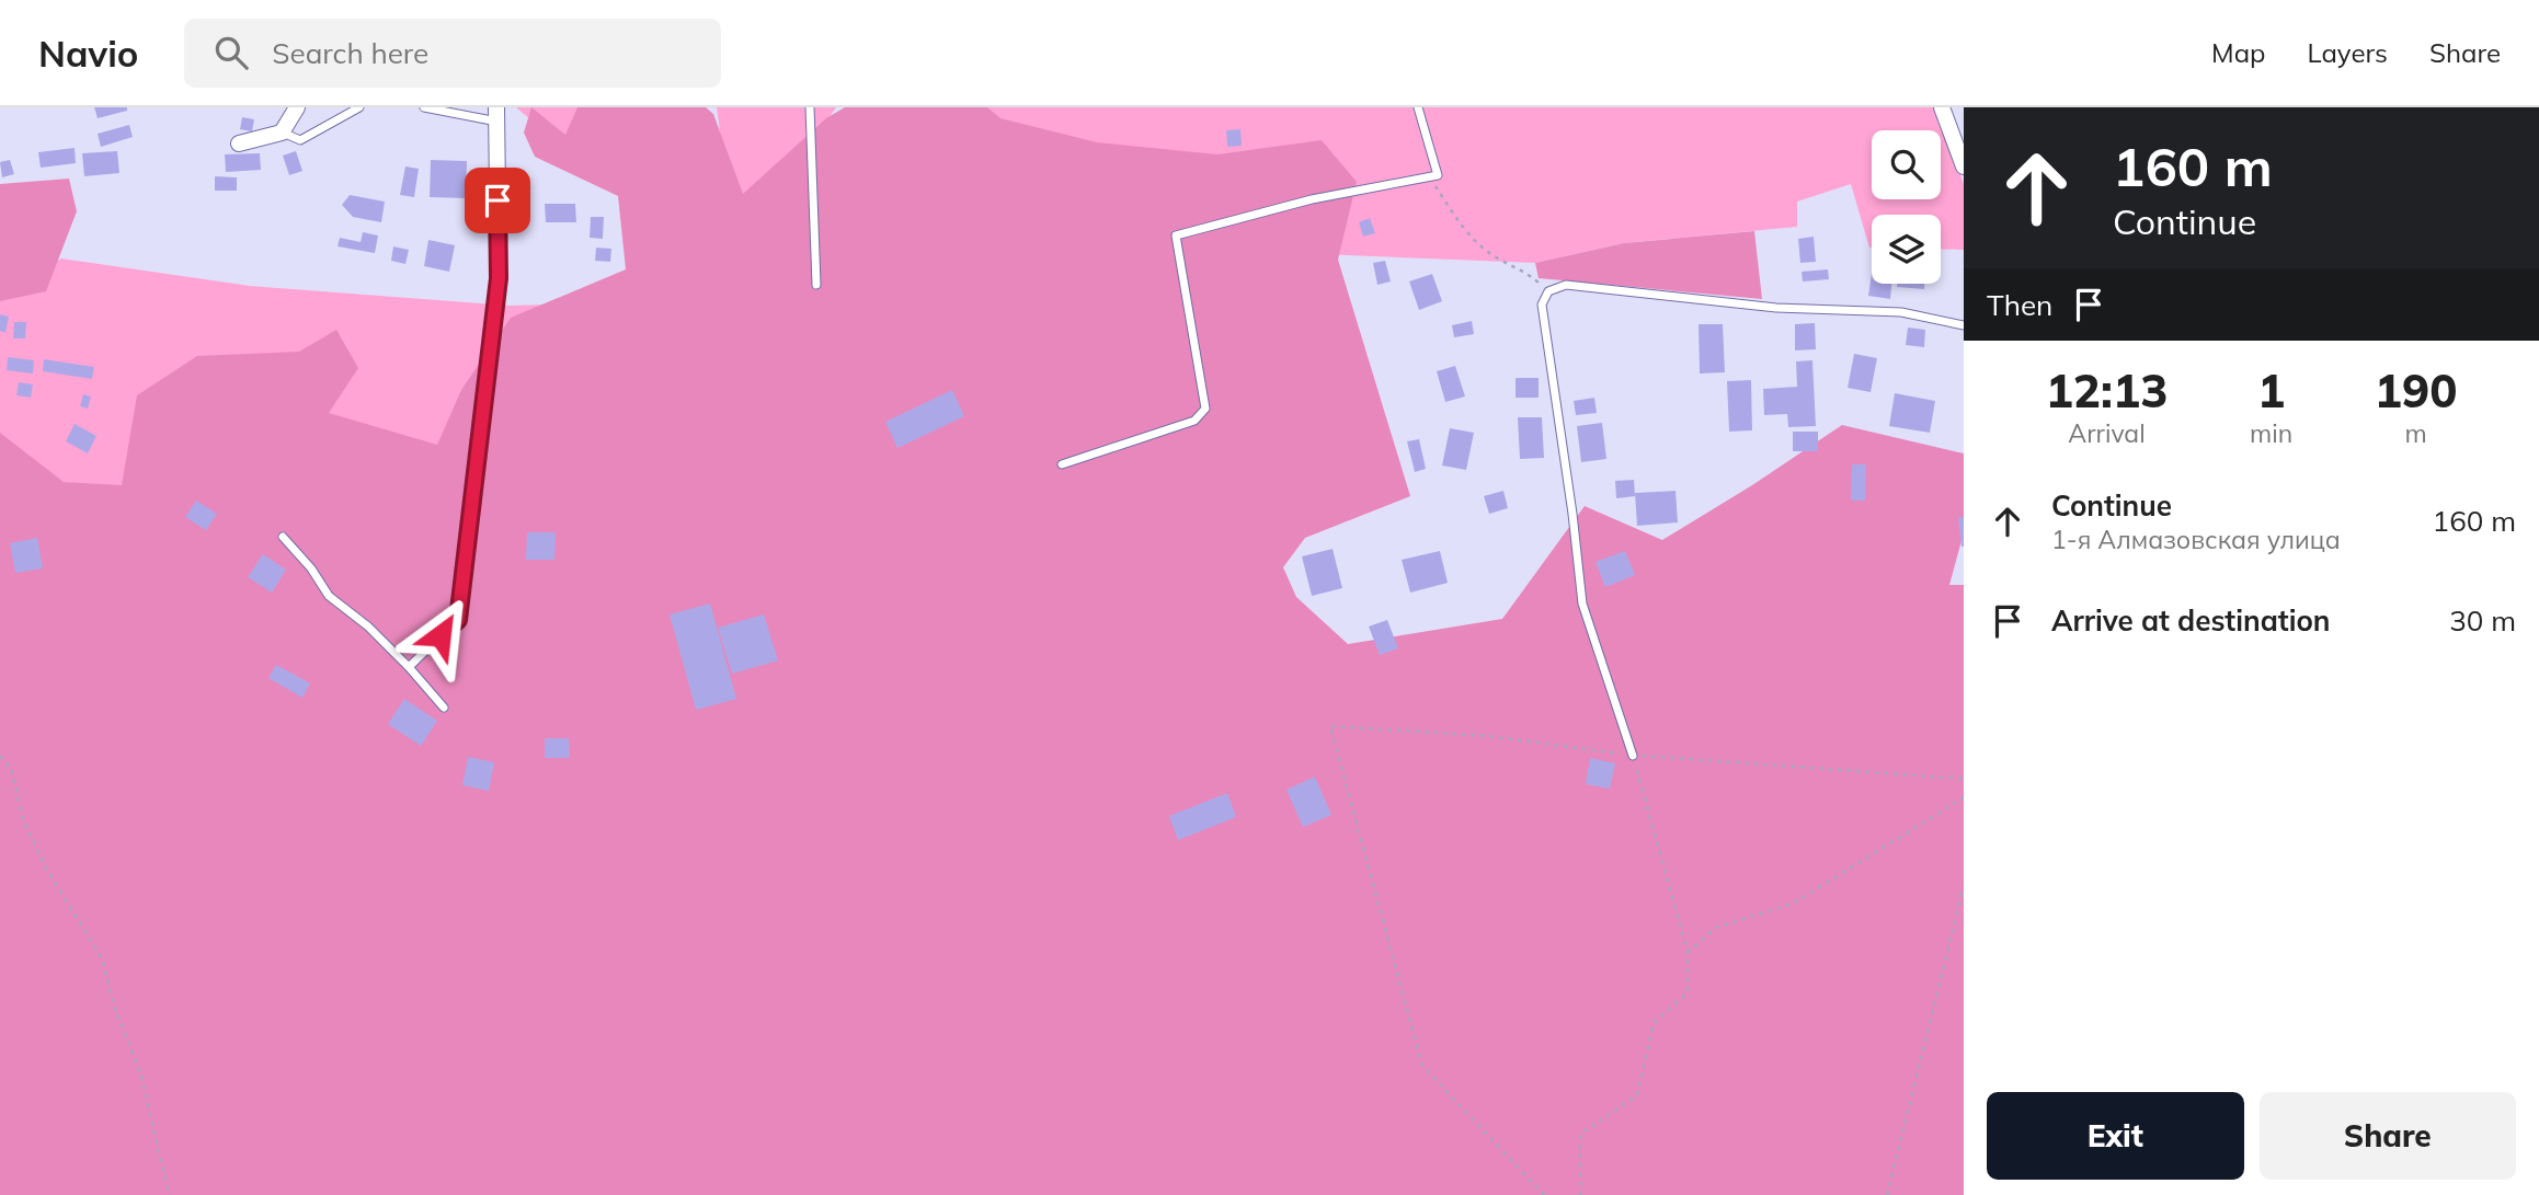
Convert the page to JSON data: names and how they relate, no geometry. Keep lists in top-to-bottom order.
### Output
{
  "page": {
    "header": "Navio",
    "search": "Search here",
    "nav": ["Map", "Layers", "Share"],
    "turn": ["160 m", "Continue"],
    "then": "Then",
    "eta": [
      "12:13",
      "Arrival",
      "1",
      "min",
      "190",
      "m"
    ],
    "list": [
      {
        "name": "Continue",
        "note": "1-я Алмазовская улица",
        "value": "160 m"
      },
      {
        "name": "Arrive at destination",
        "value": "30 m"
      }
    ],
    "buttons": ["Exit", "Share"]
  }
}
